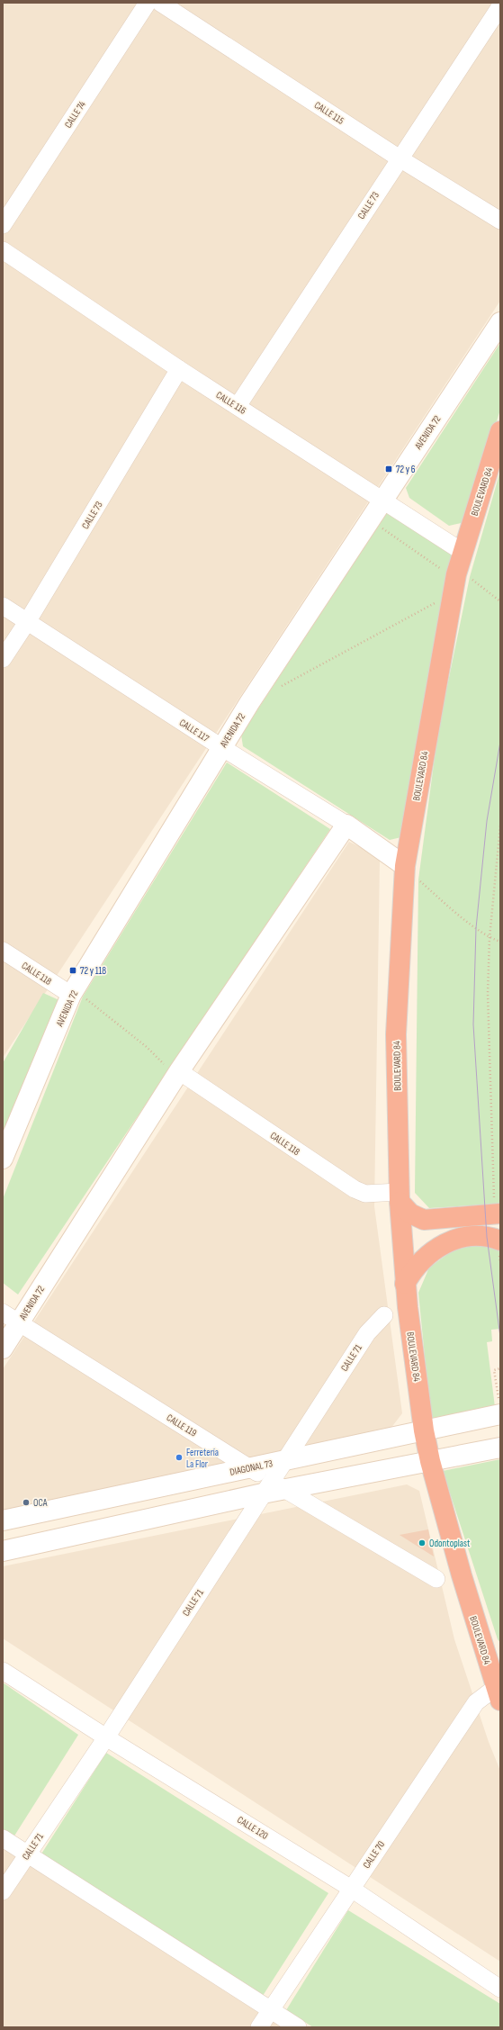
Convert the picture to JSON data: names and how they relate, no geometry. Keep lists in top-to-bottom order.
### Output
{
  "streets": {
    "highway": ["BOULEVARD 84"],
    "street": [
      "CALLE 115",
      "CALLE 74",
      "CALLE 73",
      "CALLE 116",
      "AVENIDA 72",
      "CALLE 117",
      "CALLE 118",
      "CALLE 71",
      "CALLE 119",
      "DIAGONAL 73",
      "CALLE 120",
      "CALLE 70"
    ]
  },
  "crossings": [
    ["CALLE 115", "CALLE 73"],
    ["CALLE 73", "CALLE 116"],
    ["CALLE 73", "CALLE 117"],
    ["CALLE 116", "AVENIDA 72"],
    ["CALLE 116", "BOULEVARD 84"],
    ["AVENIDA 72", "CALLE 117"],
    ["AVENIDA 72", "CALLE 118"],
    ["AVENIDA 72", "CALLE 119"],
    ["BOULEVARD 84", "CALLE 117"],
    ["BOULEVARD 84", "CALLE 118"],
    ["BOULEVARD 84", "DIAGONAL 73"],
    ["BOULEVARD 84", "CALLE 70"],
    ["CALLE 71", "CALLE 119"],
    ["CALLE 71", "DIAGONAL 73"],
    ["CALLE 71", "CALLE 120"],
    ["CALLE 119", "DIAGONAL 73"],
    ["CALLE 120", "CALLE 70"]
  ],
  "places": {
    "transit": ["72 y 6", "72 y 118"],
    "other": ["Ferretería La Flor", "OCA", "Odontoplast"]
  }
}
